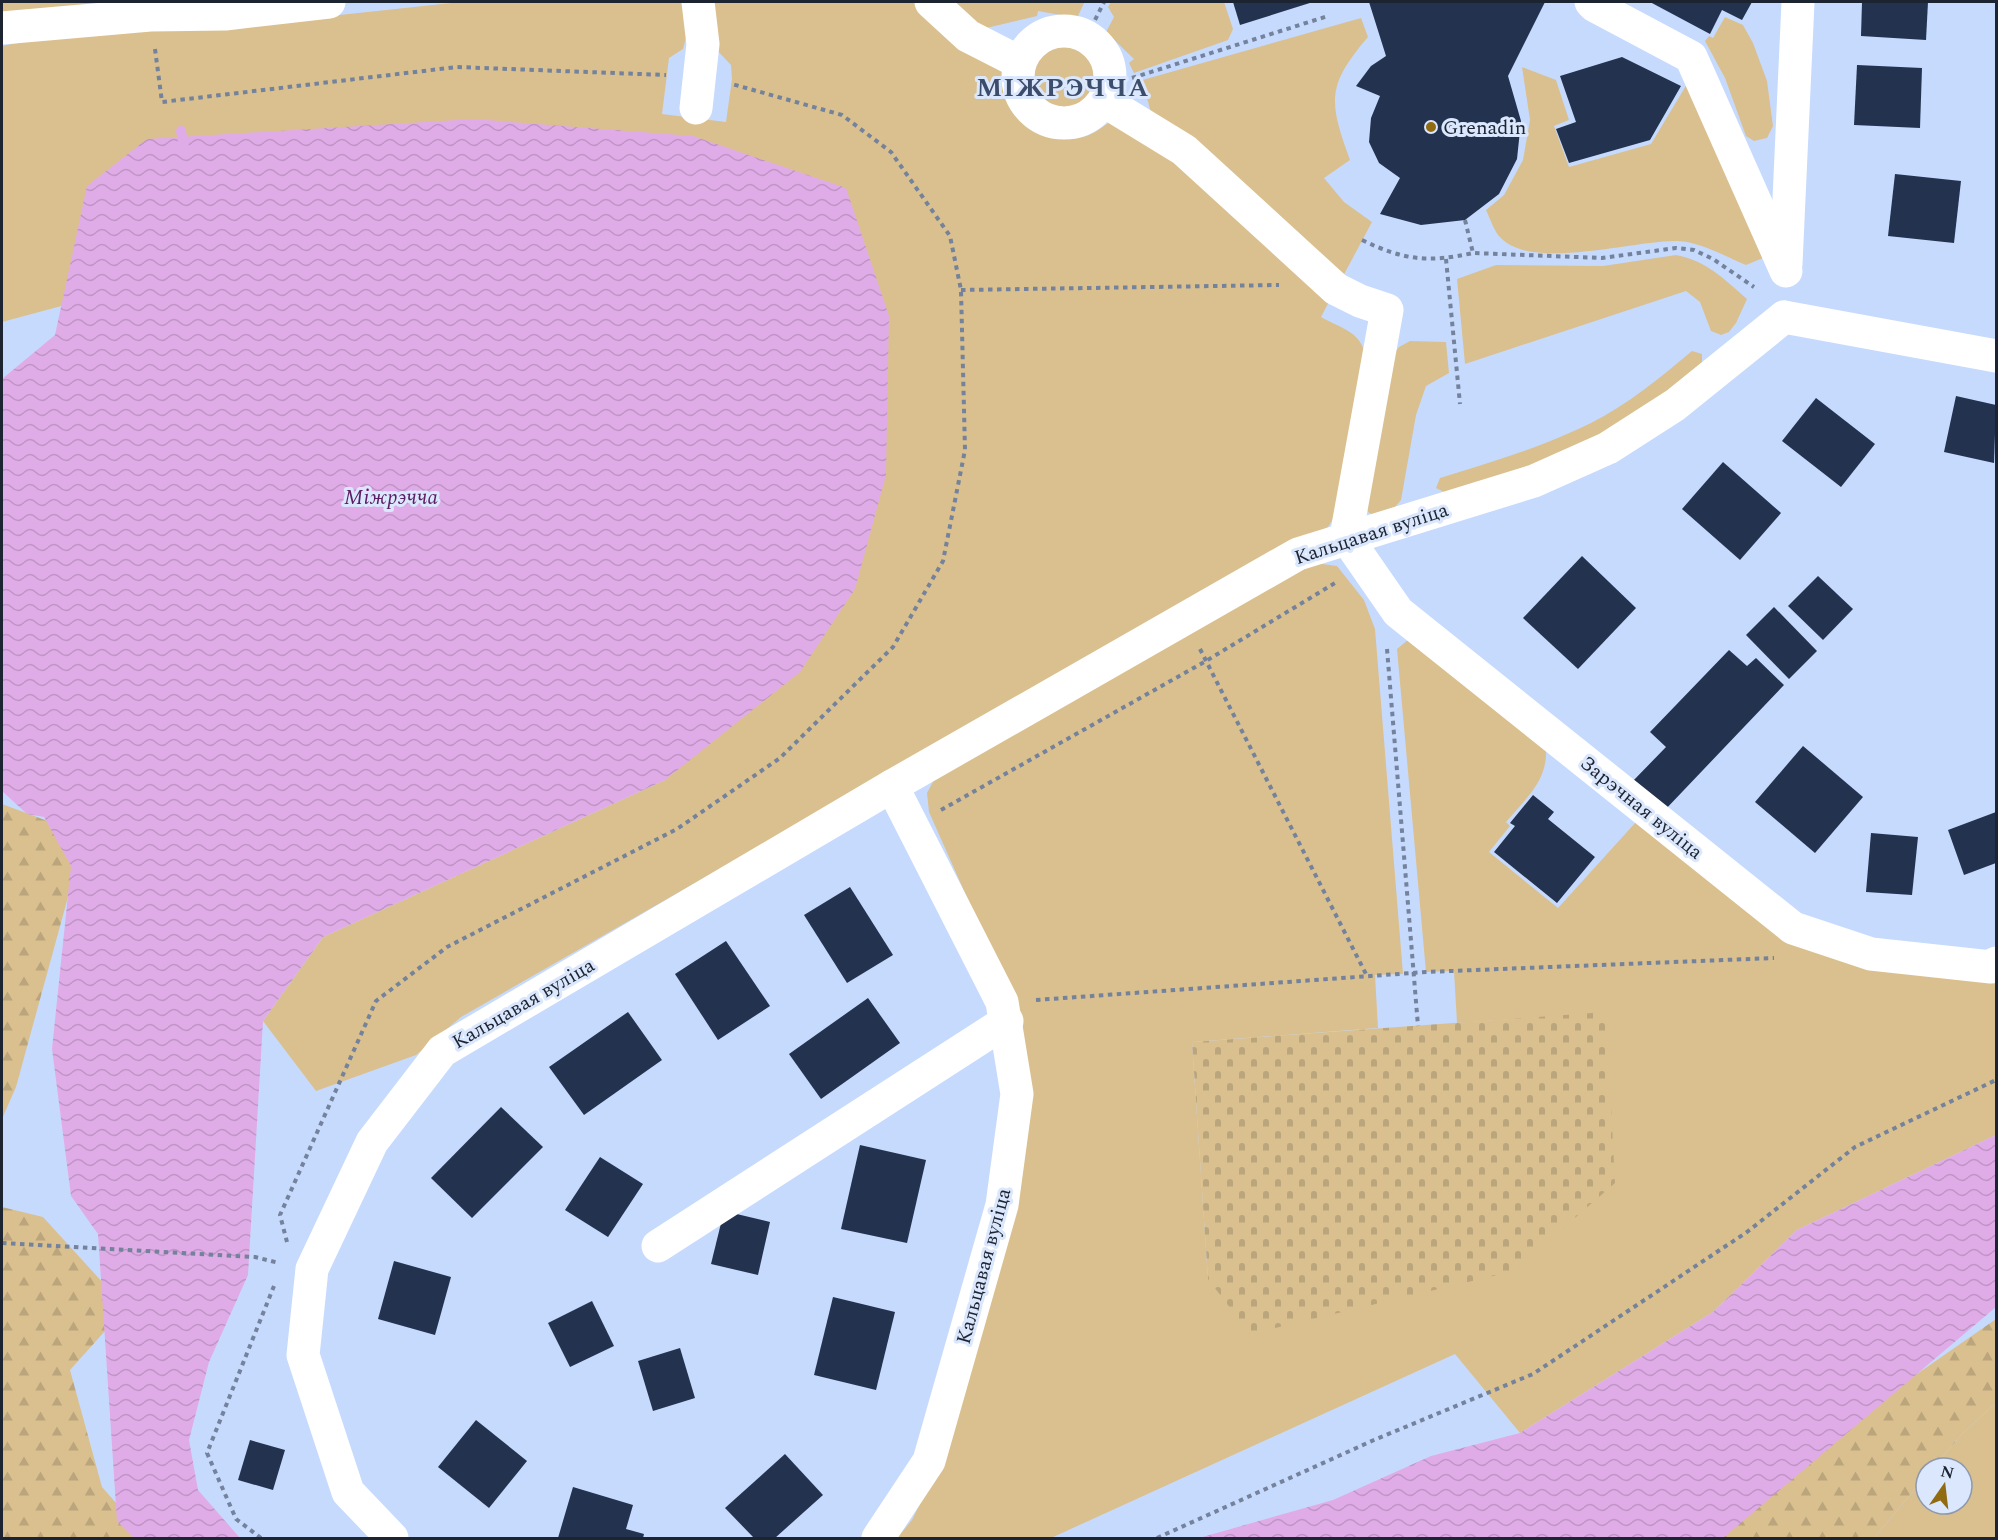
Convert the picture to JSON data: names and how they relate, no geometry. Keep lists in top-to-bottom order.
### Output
{
  "streets": {
    "street": ["Кальцавая вуліца", "Зарэчная вуліца"]
  },
  "crossings": [
    ["Кальцавая вуліца", "Зарэчная вуліца"]
  ],
  "districts": ["МІЖРЭЧЧА"],
  "water": ["Міжрэчча"],
  "places": ["Grenadin"],
  "north": "top"
}
